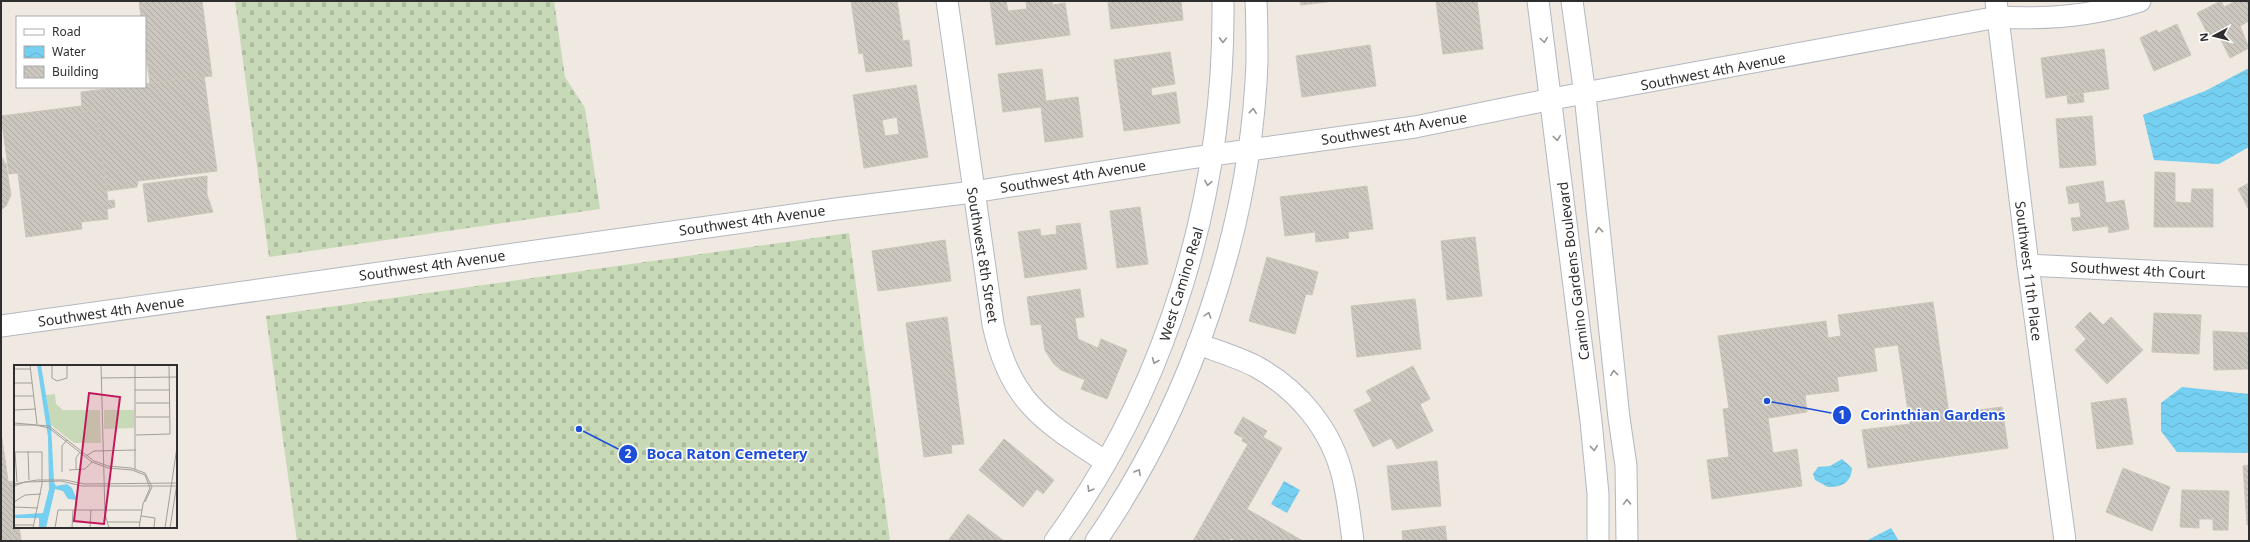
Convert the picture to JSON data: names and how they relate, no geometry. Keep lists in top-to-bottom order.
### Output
{
  "streets": {
    "street": [
      "Southwest 4th Avenue",
      "Southwest 8th Street",
      "Southwest 4th Court",
      "Camino Gardens Boulevard",
      "Southwest 11th Place",
      "West Camino Real"
    ]
  },
  "crossings": [
    ["Southwest 4th Avenue", "Southwest 8th Street"],
    ["Southwest 4th Avenue", "Camino Gardens Boulevard"],
    ["Southwest 4th Avenue", "Southwest 11th Place"],
    ["Southwest 4th Avenue", "West Camino Real"],
    ["Southwest 8th Street", "West Camino Real"],
    ["Southwest 4th Court", "Southwest 11th Place"]
  ],
  "places": ["Corinthian Gardens", "Boca Raton Cemetery"],
  "legend": ["Road", "Water", "Building"],
  "north": "left"
}
